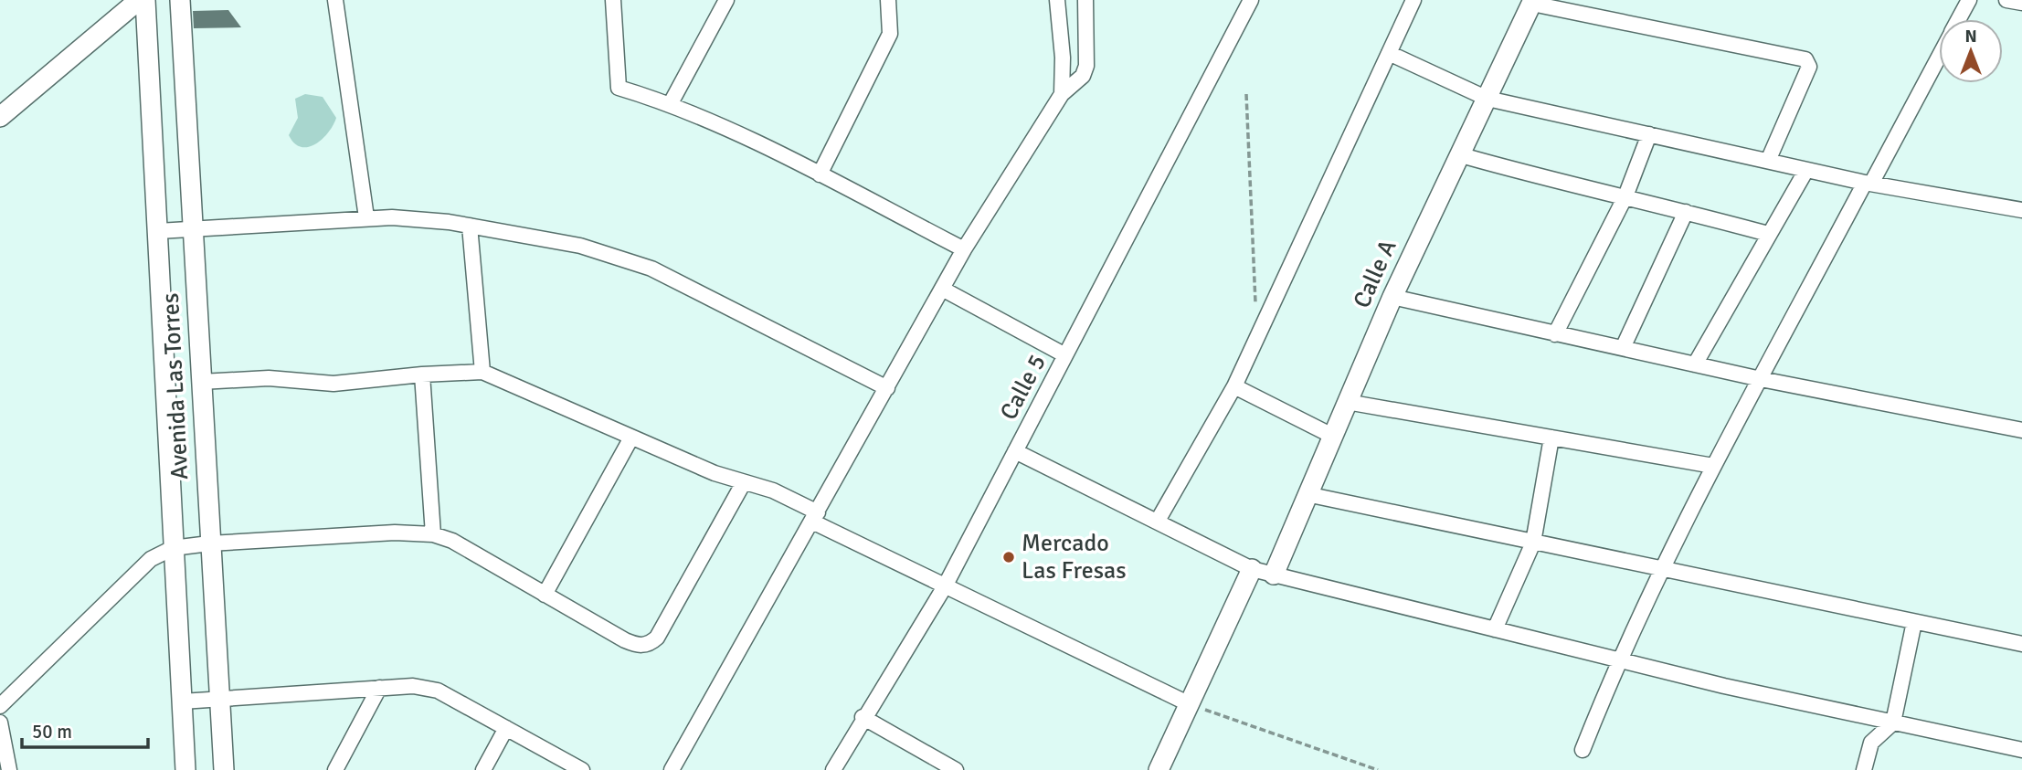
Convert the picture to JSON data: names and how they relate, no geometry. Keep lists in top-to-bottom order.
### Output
{
  "streets": {
    "street": ["Calle A", "Avenida Las Torres", "Calle 5"]
  },
  "places": ["Mercado Las Fresas"],
  "scale_bar": "50 m",
  "north": "top"
}
